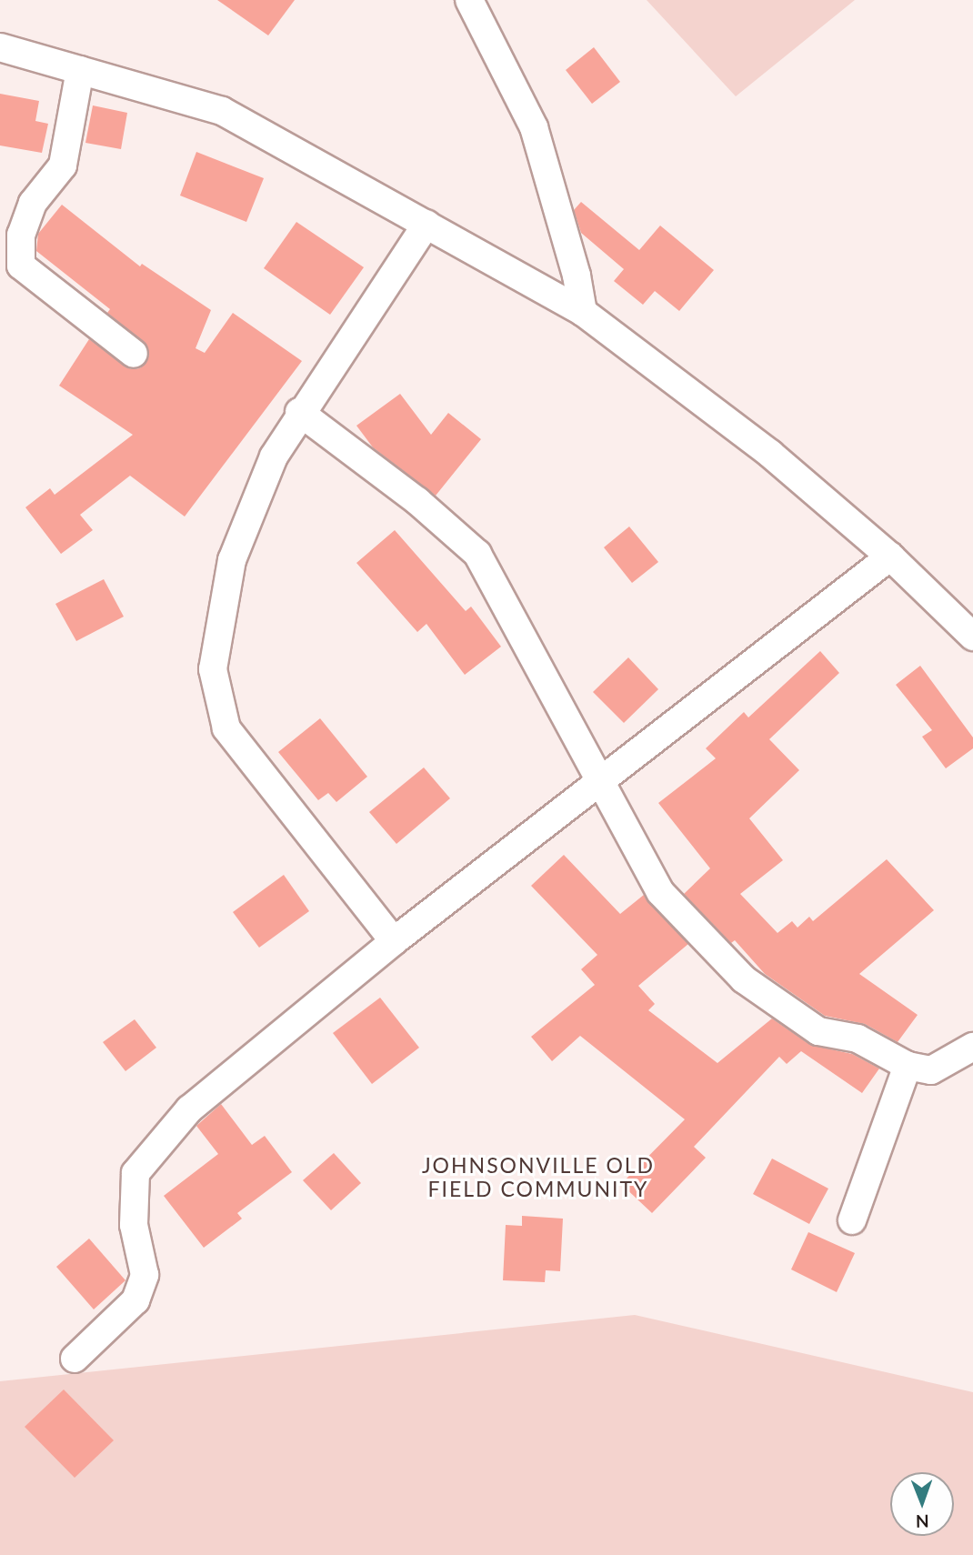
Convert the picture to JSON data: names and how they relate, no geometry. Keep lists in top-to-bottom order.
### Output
{
  "districts": ["JOHNSONVILLE OLD FIELD COMMUNITY"],
  "north": "bottom"
}
